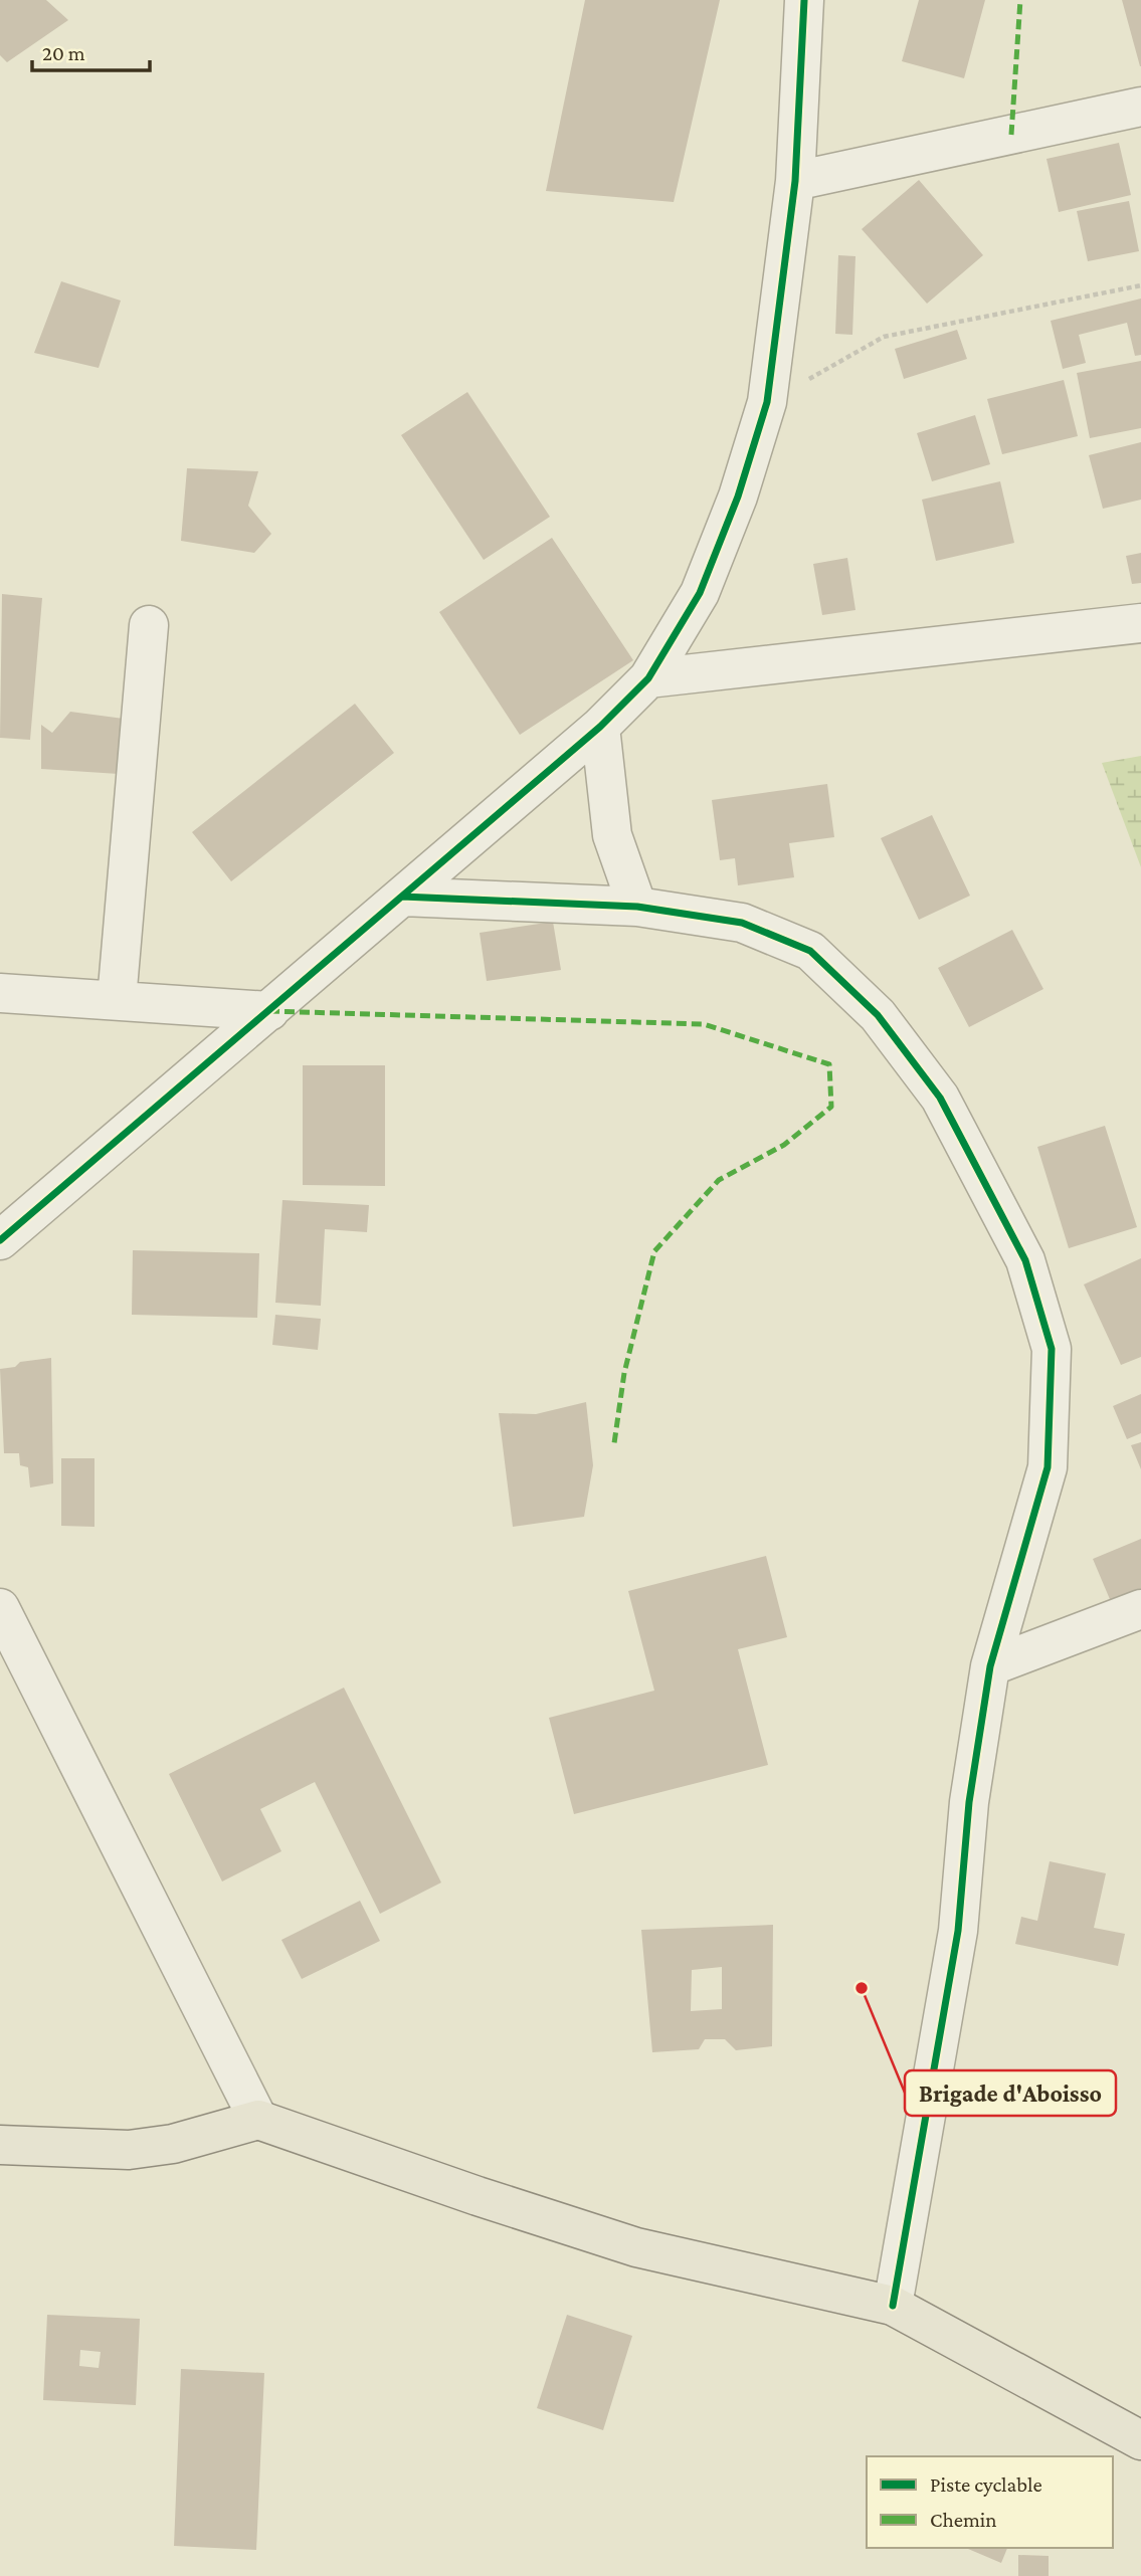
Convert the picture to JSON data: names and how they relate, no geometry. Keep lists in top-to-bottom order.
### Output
{
  "places": ["Brigade d'Aboisso"],
  "legend": ["Piste cyclable", "Chemin"],
  "scale_bar": "20 m"
}
